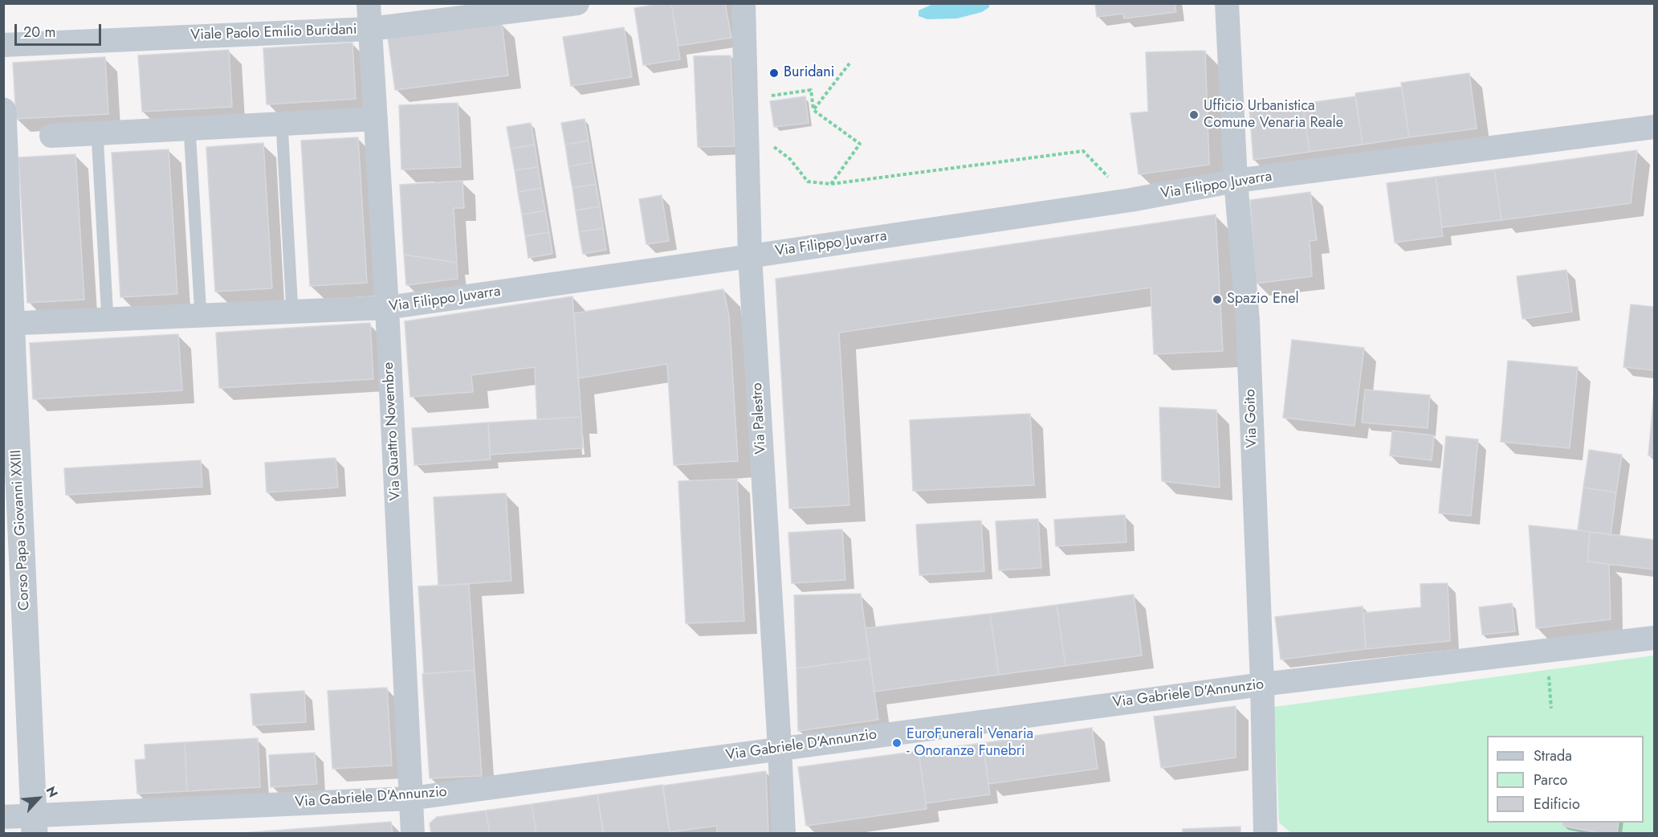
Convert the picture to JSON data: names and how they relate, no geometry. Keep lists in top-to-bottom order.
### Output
{
  "streets": {
    "street": [
      "Viale Paolo Emilio Buridani",
      "Via Filippo Juvarra",
      "Via Palestro",
      "Via Goito",
      "Via Quattro Novembre",
      "Corso Papa Giovanni XXIII",
      "Via Gabriele D'Annunzio"
    ]
  },
  "crossings": [
    ["Viale Paolo Emilio Buridani", "Via Quattro Novembre"],
    ["Via Filippo Juvarra", "Via Palestro"],
    ["Via Filippo Juvarra", "Via Goito"],
    ["Via Filippo Juvarra", "Via Quattro Novembre"],
    ["Via Filippo Juvarra", "Corso Papa Giovanni XXIII"],
    ["Via Palestro", "Via Gabriele D'Annunzio"],
    ["Via Goito", "Via Gabriele D'Annunzio"],
    ["Via Quattro Novembre", "Via Gabriele D'Annunzio"],
    ["Corso Papa Giovanni XXIII", "Via Gabriele D'Annunzio"]
  ],
  "places": [
    "Buridani",
    "Ufficio Urbanistica Comune Venaria Reale",
    "Spazio Enel",
    "EuroFunerali Venaria - Onoranze Funebri"
  ],
  "legend": ["Strada", "Parco", "Edificio"],
  "scale_bar": "20 m",
  "north": "top right"
}
